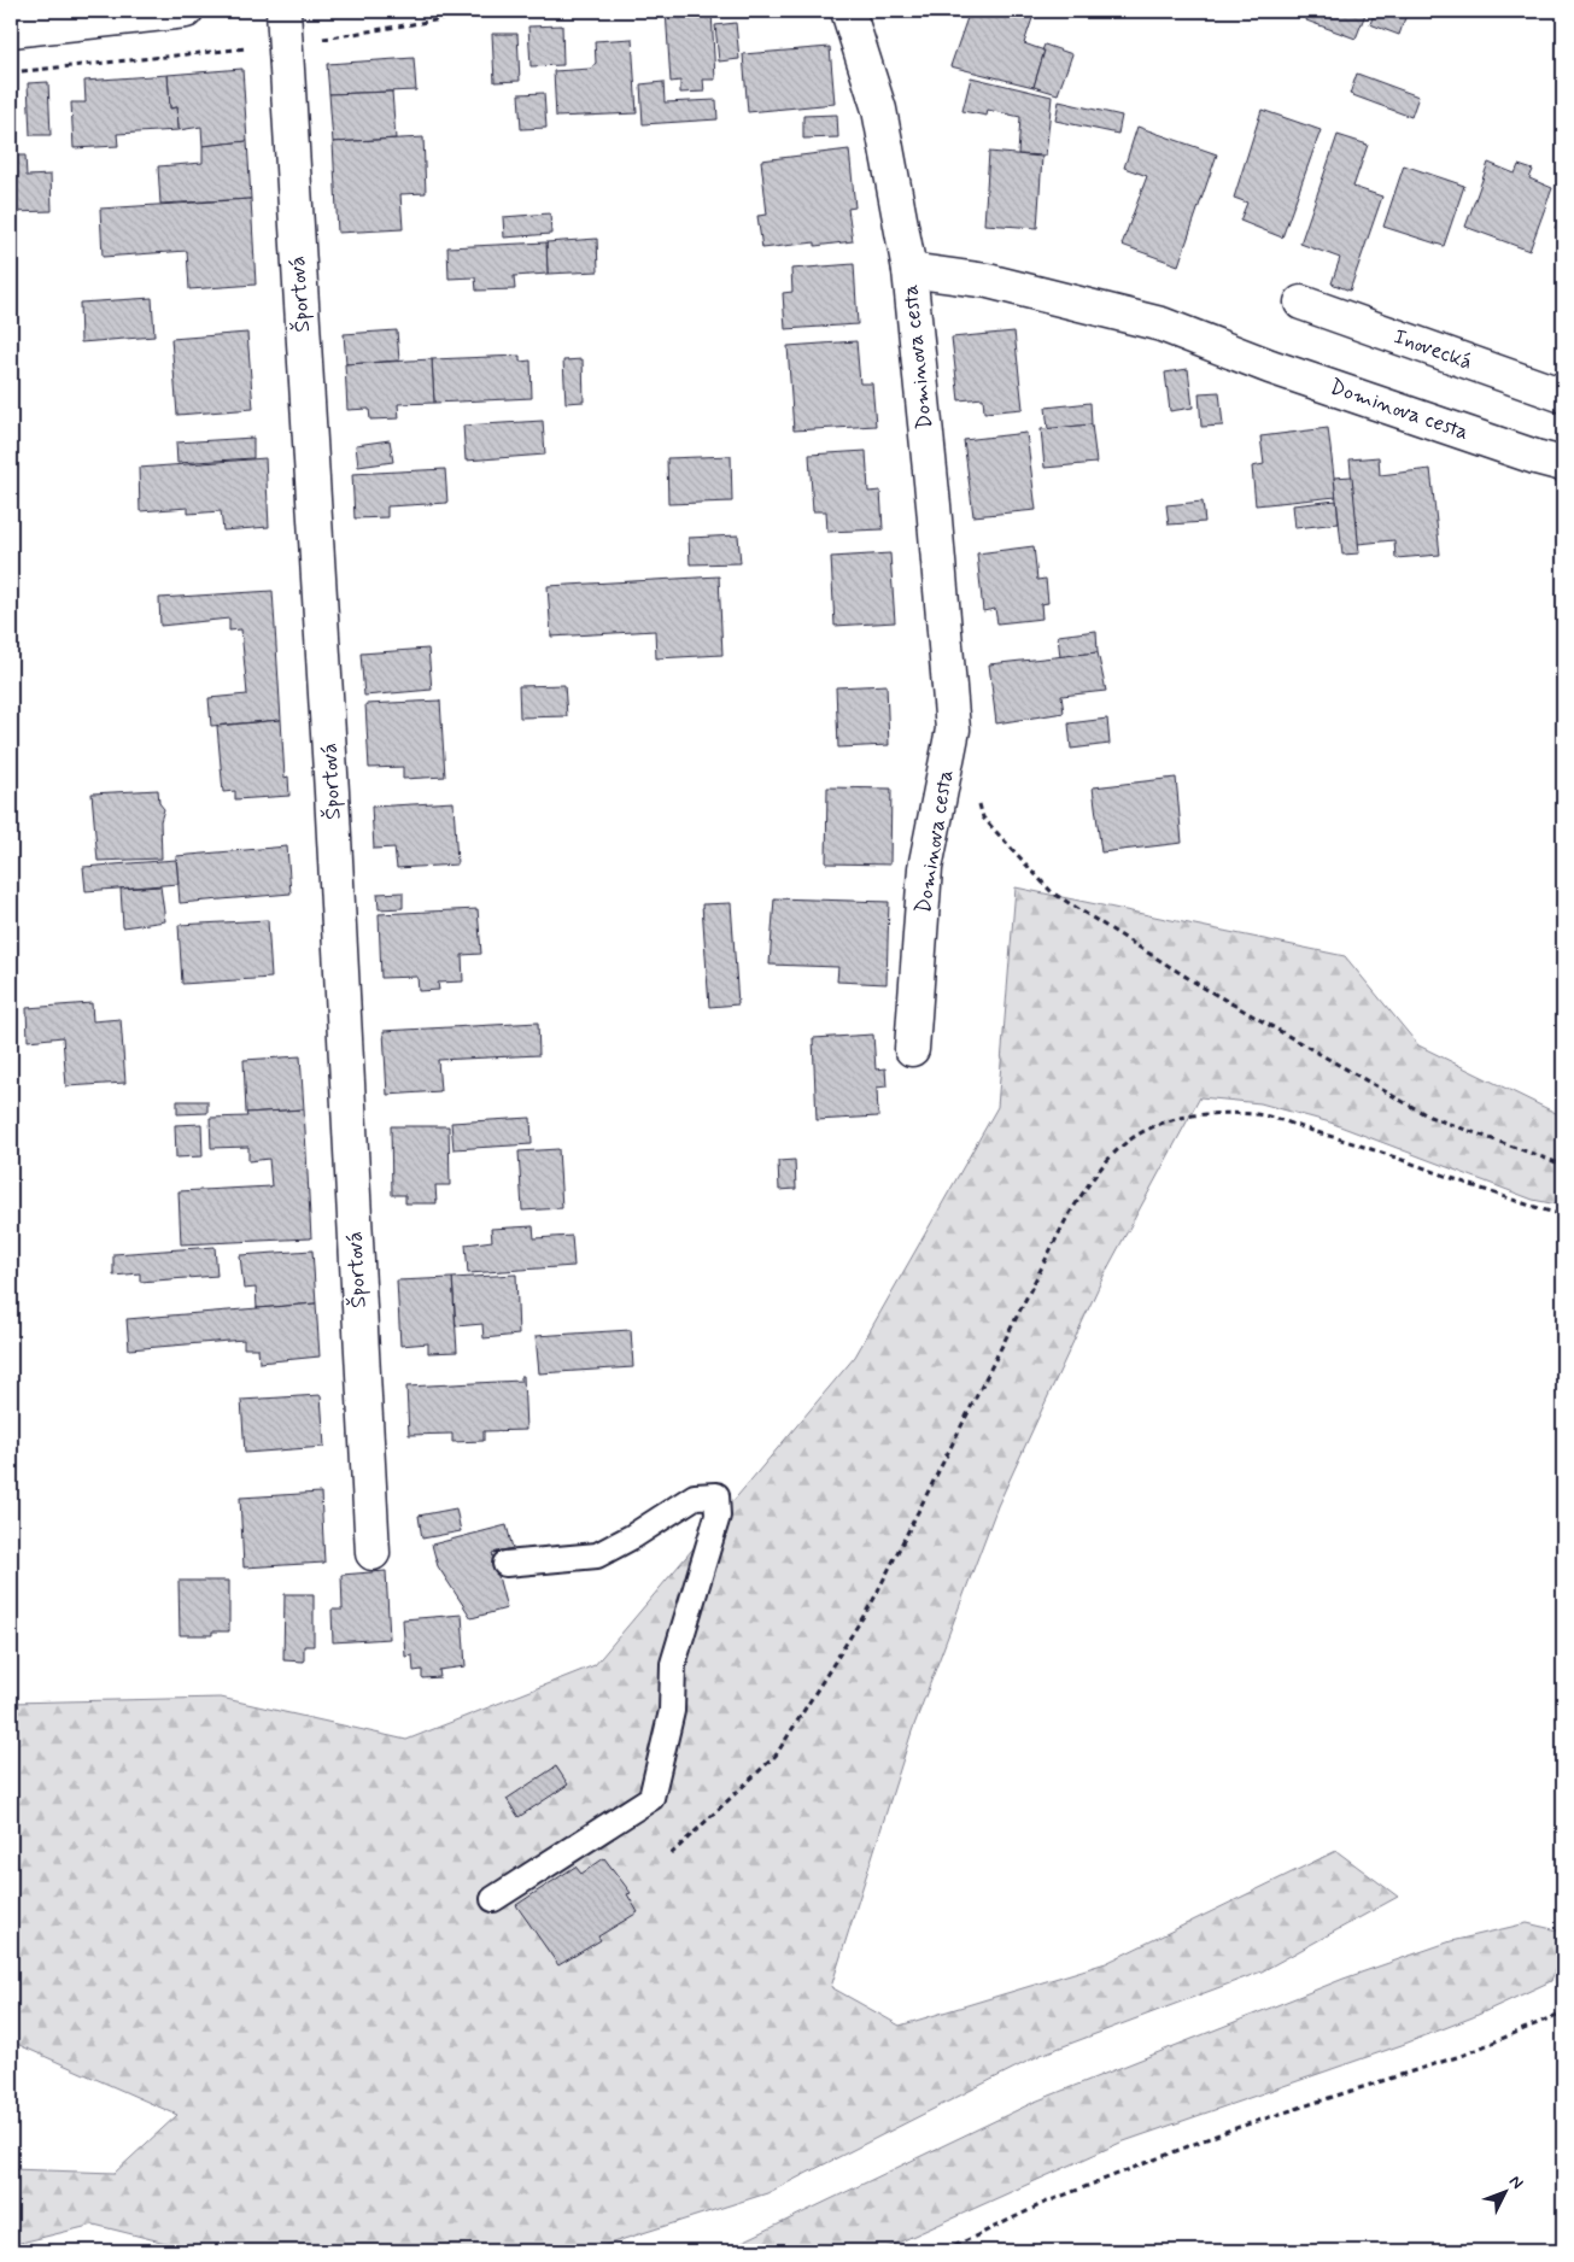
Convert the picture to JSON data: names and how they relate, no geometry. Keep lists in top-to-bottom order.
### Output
{
  "streets": {
    "street": ["Športová", "Inovecká", "Dominova cesta"]
  },
  "north": "top right"
}
